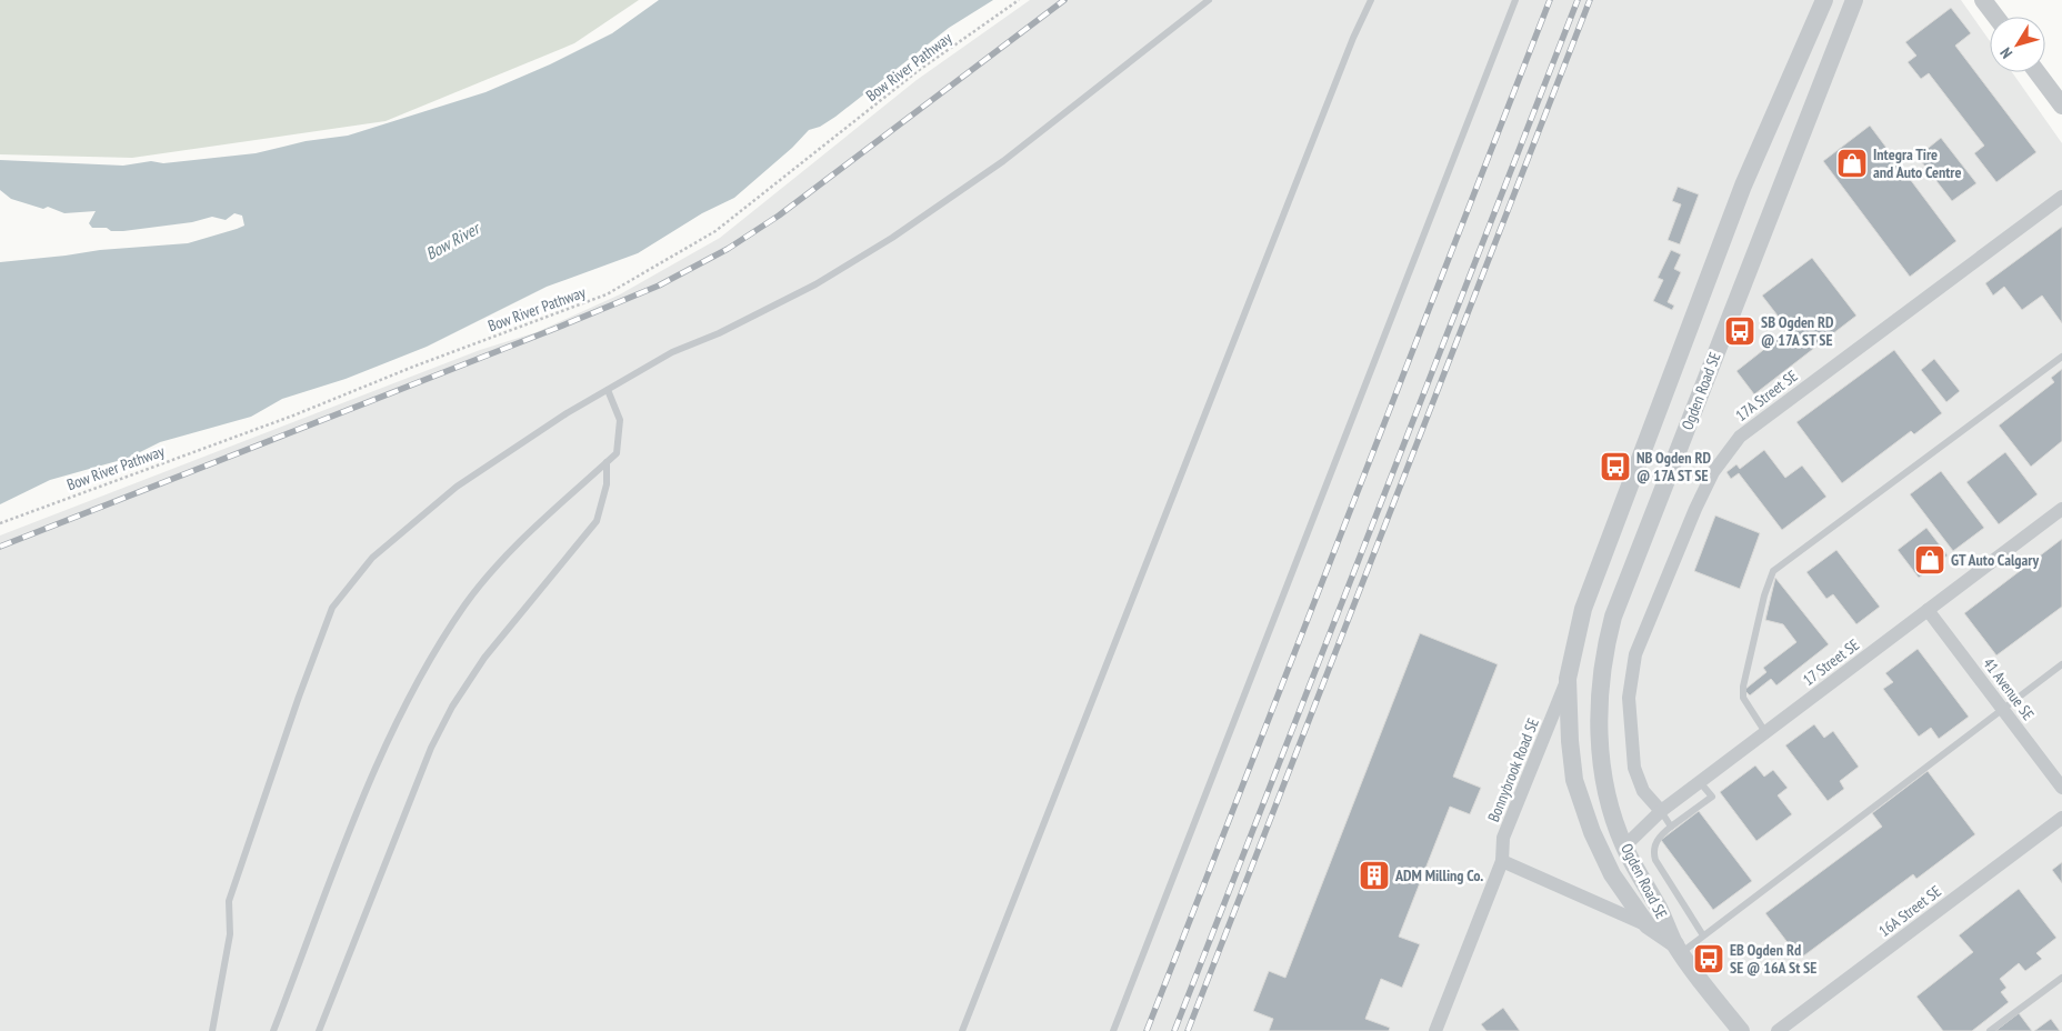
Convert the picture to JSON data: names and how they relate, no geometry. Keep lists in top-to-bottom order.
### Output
{
  "streets": {
    "street": [
      "Ogden Road SE",
      "17A Street SE",
      "17 Street SE",
      "41 Avenue SE",
      "Bonnybrook Road SE",
      "16A Street SE"
    ],
    "path": ["Bow River Pathway"]
  },
  "crossings": [
    ["Ogden Road SE", "17 Street SE"],
    ["Ogden Road SE", "Bonnybrook Road SE"],
    ["17A Street SE", "17 Street SE"],
    ["17 Street SE", "41 Avenue SE"]
  ],
  "water": ["Bow River"],
  "places": {
    "shop": ["Integra Tire and Auto Centre", "GT Auto Calgary"],
    "bus stop": ["SB Ogden RD @ 17A ST SE", "NB Ogden RD @ 17A ST SE", "EB Ogden Rd SE @ 16A St SE"],
    "building": ["ADM Milling Co."]
  },
  "north": "bottom left"
}
